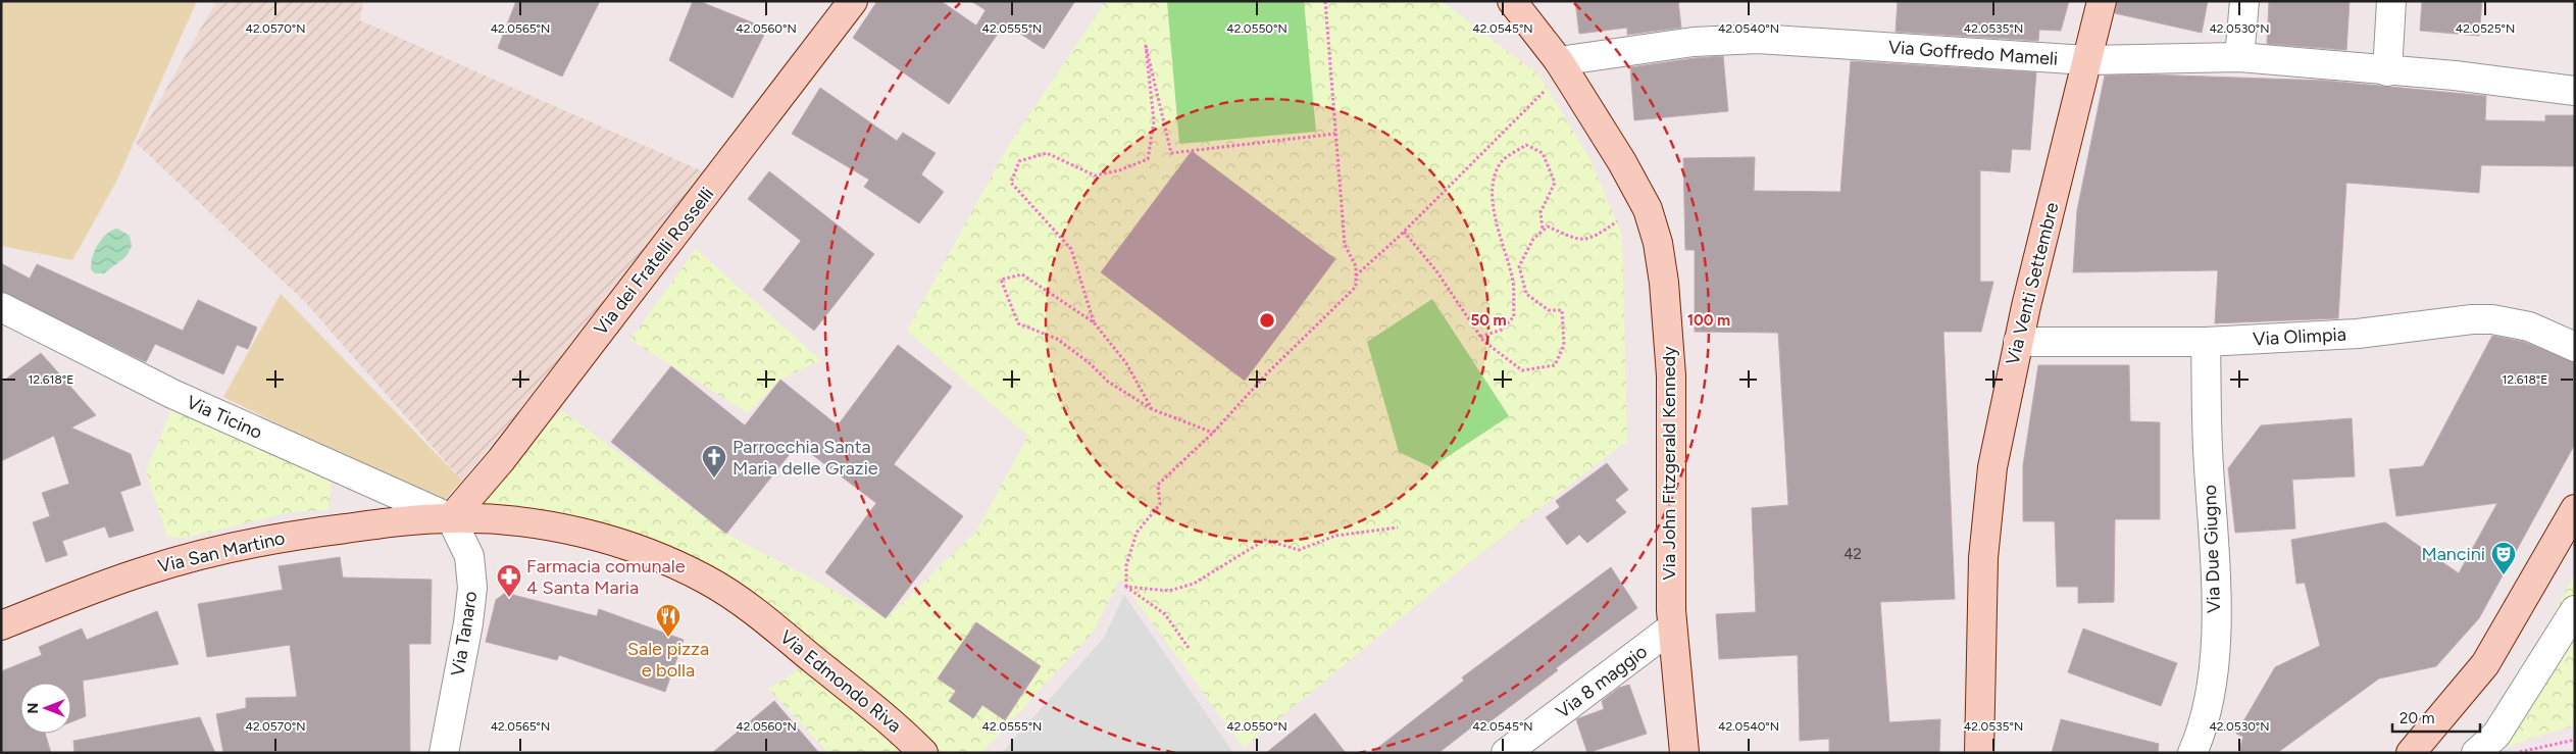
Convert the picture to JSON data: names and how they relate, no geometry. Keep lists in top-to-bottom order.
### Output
{
  "streets": {
    "street": [
      "Via Goffredo Mameli",
      "Via dei Fratelli Rosselli",
      "Via Venti Settembre",
      "Via Olimpia",
      "Via Ticino",
      "Via John Fitzgerald Kennedy",
      "Via Due Giugno",
      "Via San Martino",
      "Via Tanaro",
      "Via Edmondo Riva",
      "Via 8 maggio"
    ]
  },
  "crossings": [
    ["Via Goffredo Mameli", "Via Venti Settembre"],
    ["Via Goffredo Mameli", "Via John Fitzgerald Kennedy"],
    ["Via dei Fratelli Rosselli", "Via Ticino"],
    ["Via dei Fratelli Rosselli", "Via San Martino"],
    ["Via dei Fratelli Rosselli", "Via Tanaro"],
    ["Via Venti Settembre", "Via Olimpia"],
    ["Via Olimpia", "Via Due Giugno"],
    ["Via Ticino", "Via San Martino"],
    ["Via Ticino", "Via Tanaro"],
    ["Via John Fitzgerald Kennedy", "Via 8 maggio"],
    ["Via San Martino", "Via Tanaro"],
    ["Via San Martino", "Via Edmondo Riva"]
  ],
  "places": {
    "church": ["Parrocchia Santa Maria delle Grazie"],
    "theatre": ["Mancini"],
    "pharmacy": ["Farmacia comunale 4 Santa Maria"],
    "restaurant": ["Sale pizza e bolla"]
  },
  "house_numbers": ["42"],
  "scale_bar": "20 m",
  "north": "left",
  "coordinates": [
    "42.0570°N",
    "42.0565°N",
    "42.0560°N",
    "42.0555°N",
    "42.0550°N",
    "42.0545°N",
    "42.0540°N",
    "42.0535°N",
    "42.0530°N",
    "42.0525°N",
    "12.618°E"
  ],
  "rings": ["50 m", "100 m"]
}
